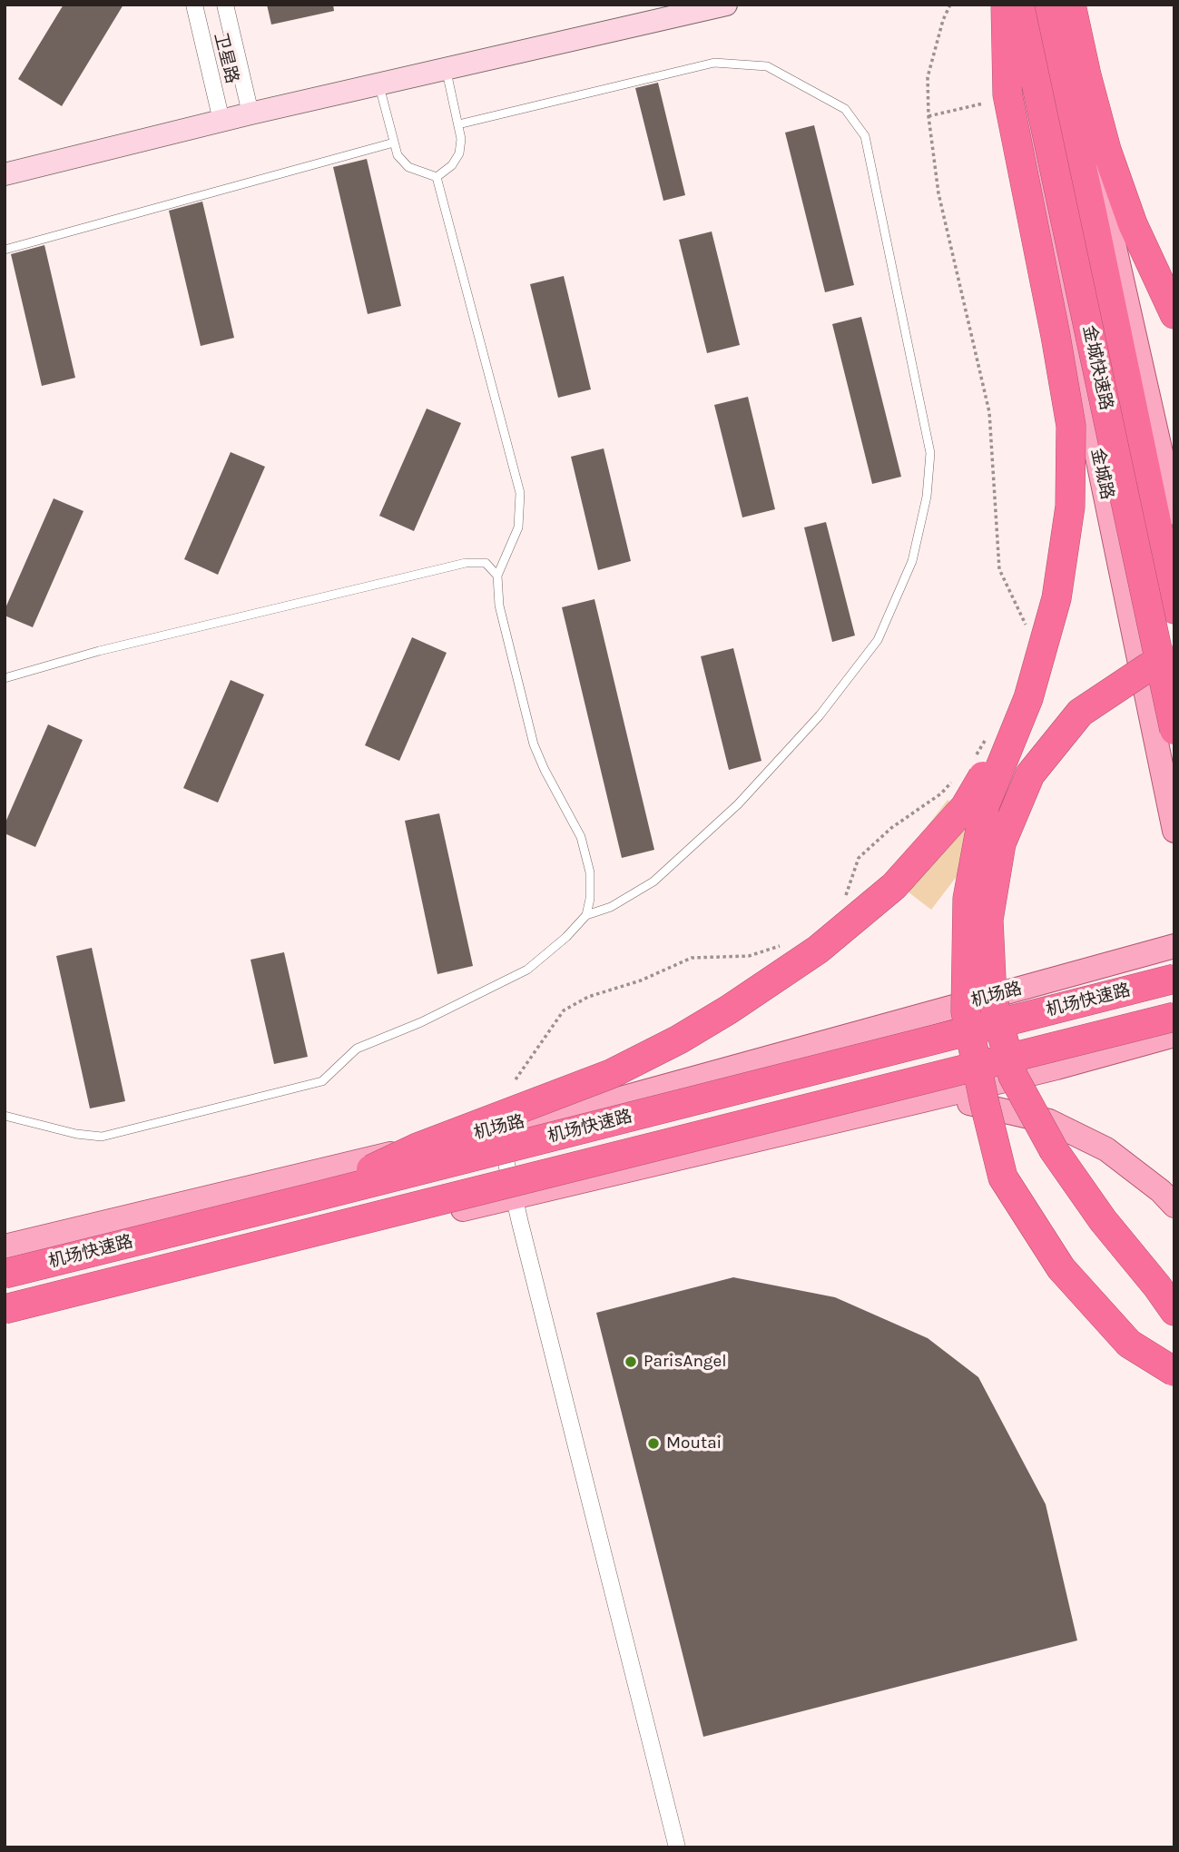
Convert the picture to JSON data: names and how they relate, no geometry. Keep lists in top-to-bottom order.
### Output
{
  "streets": {
    "highway": ["金城快速路", "机场快速路"],
    "main road": ["金城路", "机场路"],
    "street": ["卫星路"]
  },
  "places": ["ParisAngel", "Moutai"]
}
